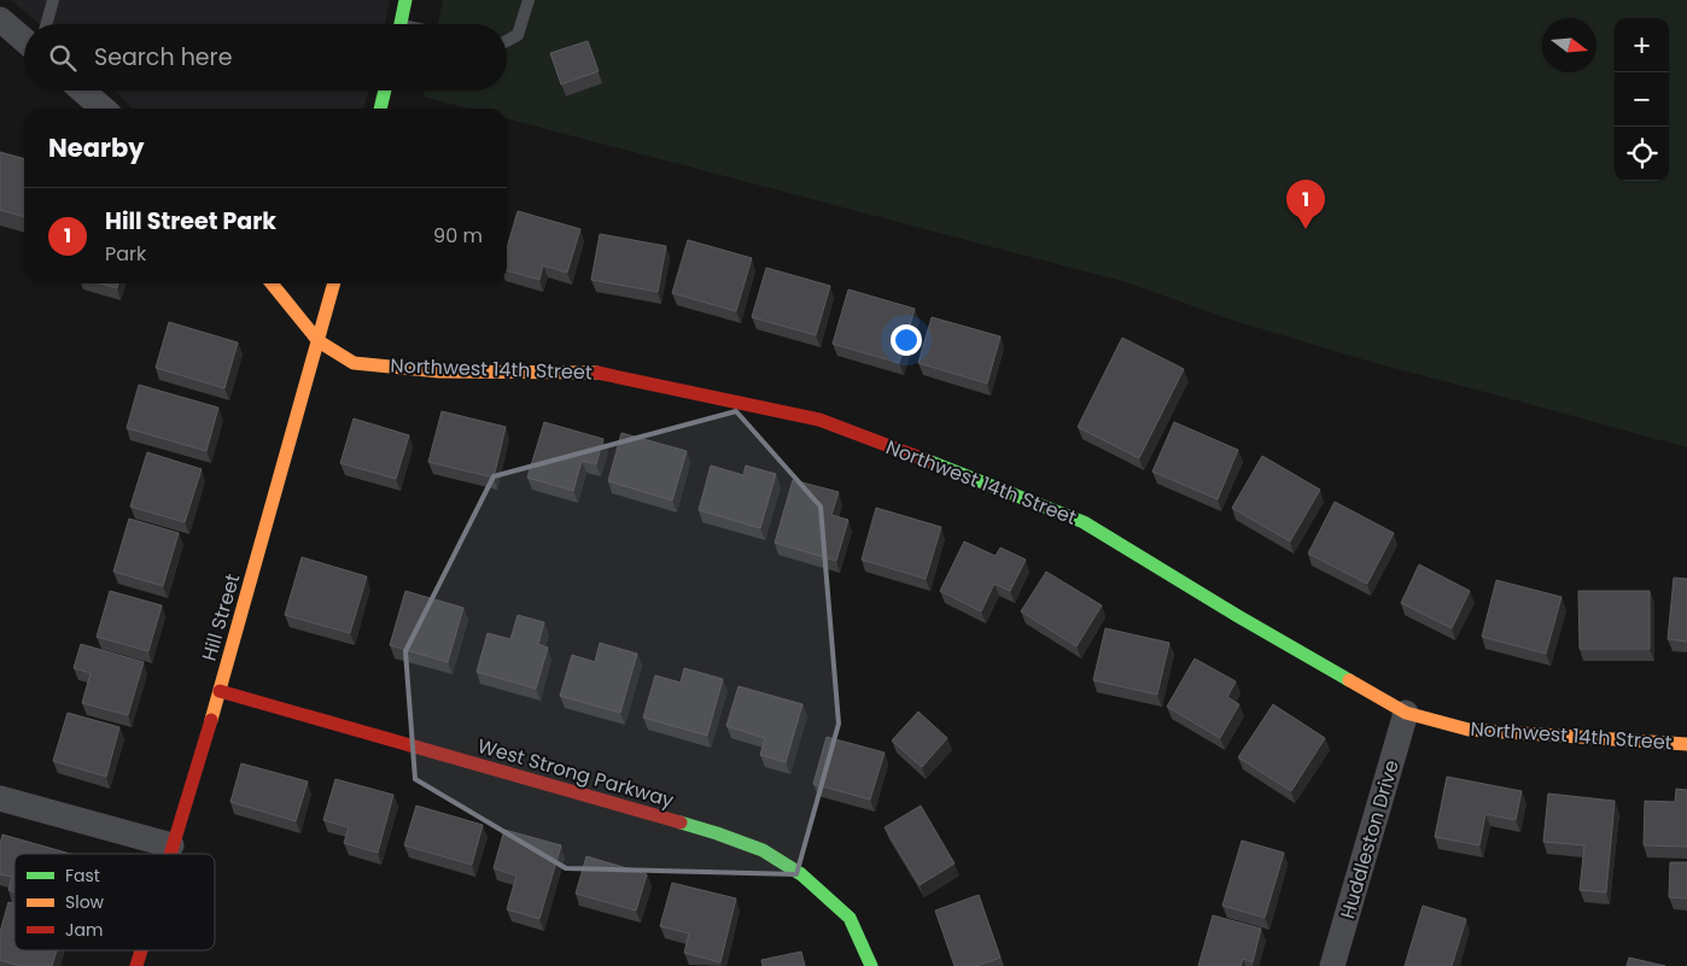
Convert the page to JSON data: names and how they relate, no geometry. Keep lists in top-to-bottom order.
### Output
{
  "streets": {
    "street": [
      "Northwest 14th Street",
      "Hill Street",
      "West Strong Parkway",
      "Huddleston Drive"
    ]
  },
  "crossings": [
    ["Northwest 14th Street", "Hill Street"],
    ["Northwest 14th Street", "Huddleston Drive"],
    ["Hill Street", "West Strong Parkway"]
  ],
  "legend": ["Fast", "Slow", "Jam"],
  "north": "right",
  "page": {
    "map_buttons": ["+", "−"],
    "search": "Search here",
    "heading": "Nearby",
    "pins": "1",
    "list": [
      {
        "mark": "1",
        "name": "Hill Street Park",
        "note": "Park",
        "value": "90 m"
      }
    ]
  }
}
